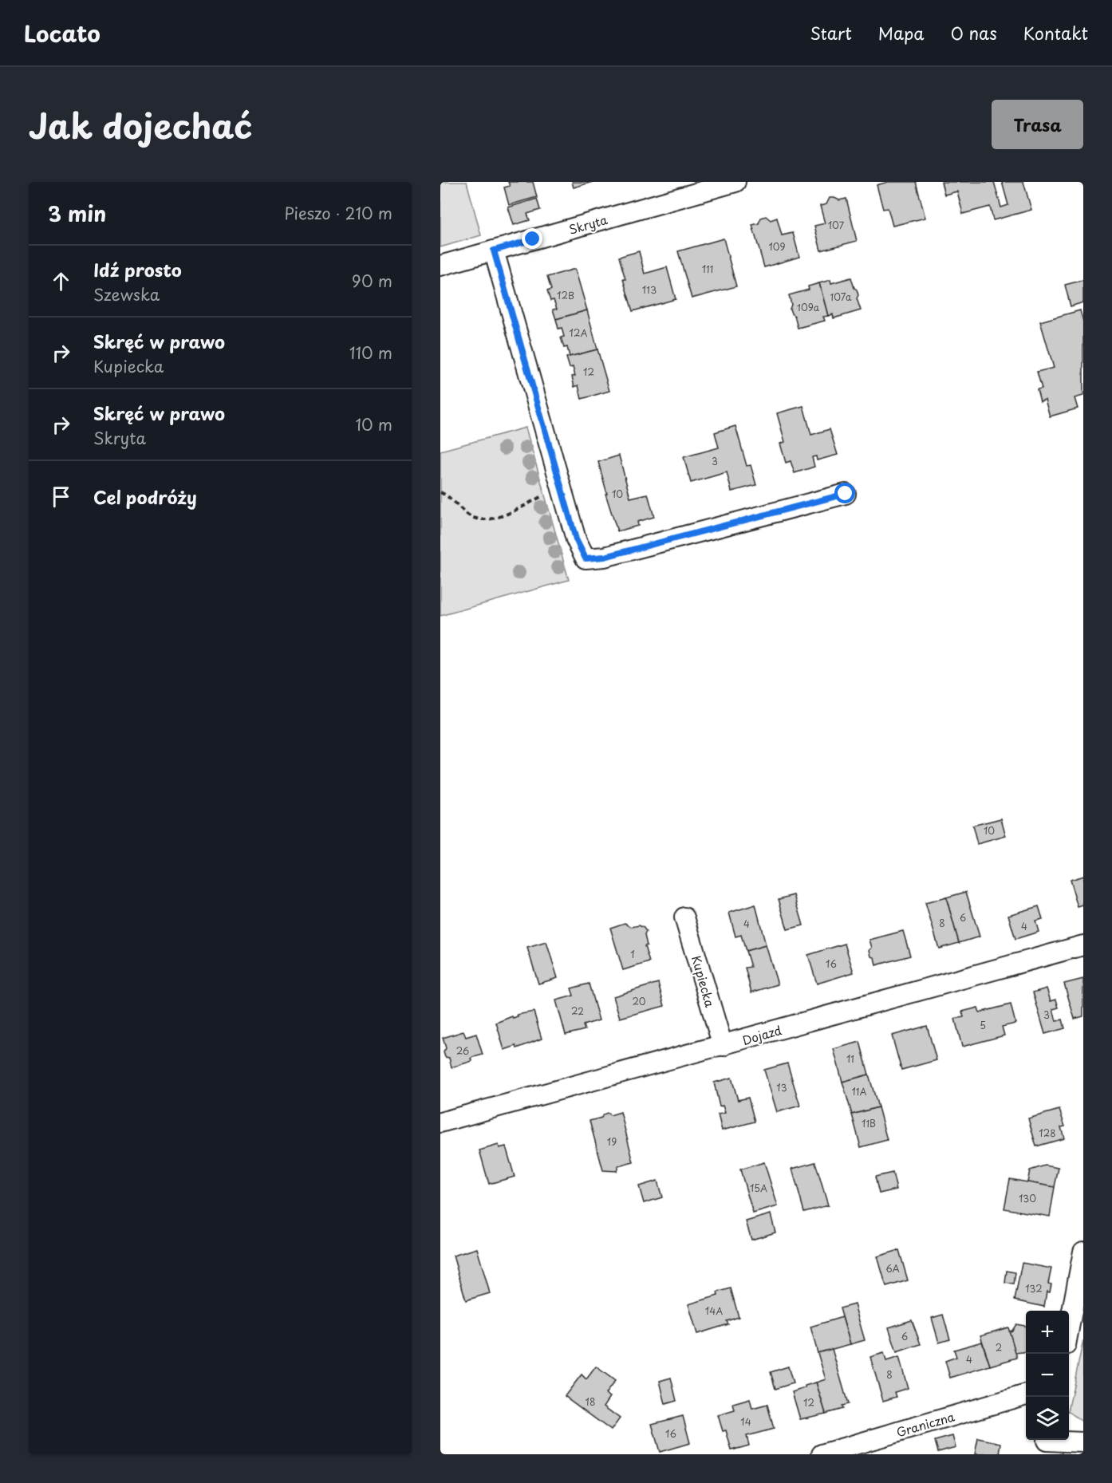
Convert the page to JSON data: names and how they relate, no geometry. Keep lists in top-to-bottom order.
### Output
{
  "streets": {
    "street": [
      "Skryta",
      "Kupiecka",
      "Dojazd",
      "Graniczna"
    ]
  },
  "crossings": [
    ["Kupiecka", "Dojazd"]
  ],
  "house_numbers": [
    "107",
    "109",
    "111",
    "113",
    "12B",
    "107a",
    "109a",
    "12A",
    "12",
    "3",
    "10",
    "10",
    "6",
    "8",
    "4",
    "4",
    "1",
    "16",
    "20",
    "22",
    "3",
    "5",
    "26",
    "11",
    "13",
    "11A",
    "11B",
    "128",
    "19",
    "15A",
    "130",
    "6A",
    "132",
    "14A",
    "6",
    "2",
    "4",
    "8",
    "18",
    "12",
    "14",
    "16"
  ],
  "page": {
    "header": "Locato",
    "nav": [
      "Start",
      "Mapa",
      "O nas",
      "Kontakt"
    ],
    "title": "Jak dojechać",
    "buttons": "Trasa",
    "heading": ["3 min", "Pieszo · 210 m"],
    "list": [
      ["Idź prosto", "Szewska", "90 m"],
      ["Skręć w prawo", "Kupiecka", "110 m"],
      ["Skręć w prawo", "Skryta", "10 m"],
      "Cel podróży"
    ],
    "map_buttons": ["+", "−"]
  }
}
